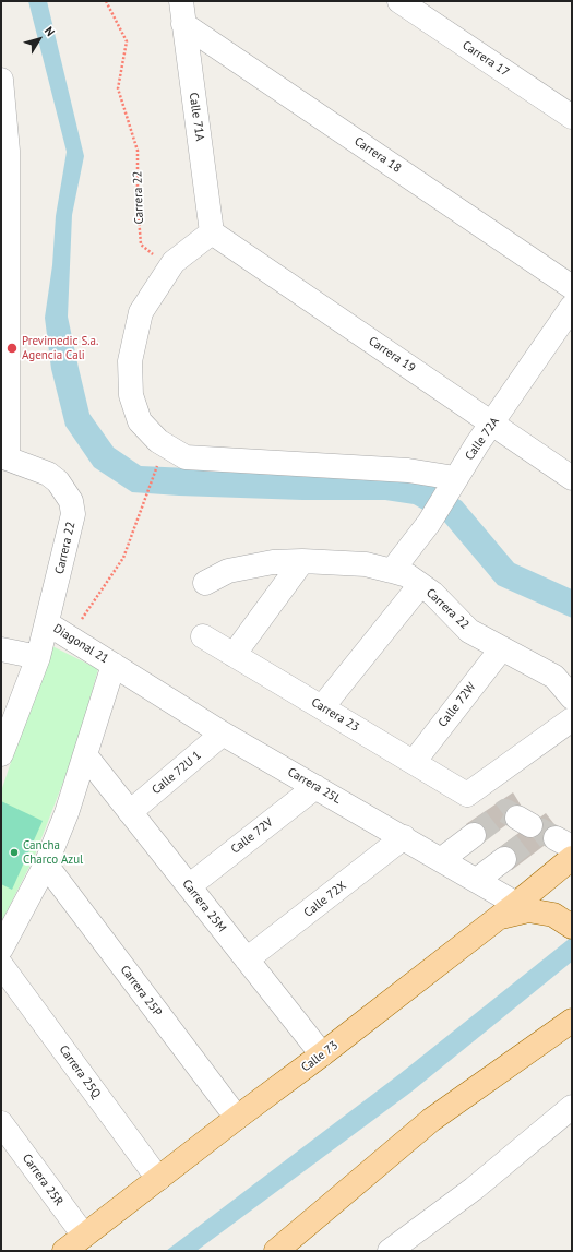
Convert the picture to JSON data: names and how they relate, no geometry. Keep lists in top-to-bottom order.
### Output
{
  "streets": {
    "main road": ["Calle 73"],
    "street": [
      "Carrera 17",
      "Calle 71A",
      "Carrera 18",
      "Carrera 22",
      "Carrera 19",
      "Calle 72A",
      "Diagonal 21",
      "Calle 72W",
      "Carrera 23",
      "Calle 72U 1",
      "Carrera 25L",
      "Calle 72V",
      "Calle 72X",
      "Carrera 25M",
      "Carrera 25P",
      "Carrera 25Q",
      "Carrera 25R"
    ]
  },
  "crossings": [
    ["Calle 71A", "Carrera 18"],
    ["Calle 71A", "Carrera 19"],
    ["Carrera 22", "Calle 72A"],
    ["Carrera 22", "Diagonal 21"],
    ["Carrera 22", "Calle 72W"],
    ["Carrera 19", "Calle 72A"],
    ["Diagonal 21", "Carrera 25L"],
    ["Calle 72W", "Carrera 23"],
    ["Calle 72U 1", "Carrera 25L"],
    ["Calle 72U 1", "Carrera 25M"],
    ["Carrera 25L", "Calle 72V"],
    ["Carrera 25L", "Calle 72X"],
    ["Carrera 25L", "Calle 73"],
    ["Calle 72V", "Carrera 25M"],
    ["Calle 72X", "Carrera 25M"],
    ["Carrera 25M", "Calle 73"],
    ["Carrera 25P", "Calle 73"],
    ["Calle 73", "Carrera 25Q"],
    ["Calle 73", "Carrera 25R"]
  ],
  "places": ["Previmedic S.a. Agencia Cali", "Cancha Charco Azul"],
  "north": "top right"
}
